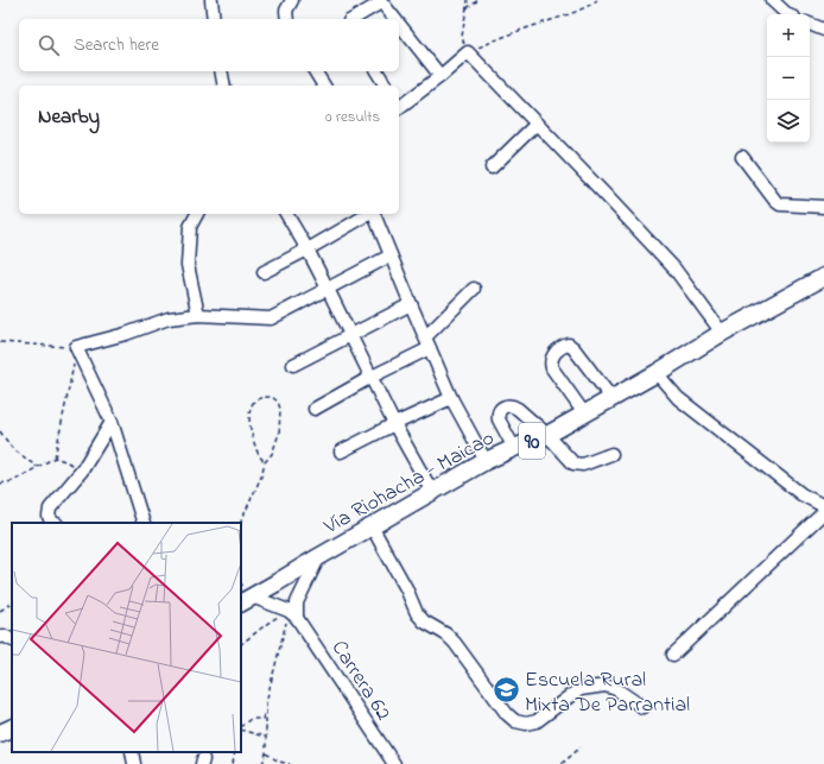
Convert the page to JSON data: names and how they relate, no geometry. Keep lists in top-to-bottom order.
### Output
{
  "streets": {
    "highway": ["90", "Vía Riohacha - Maicao"],
    "street": ["Carrera 62"]
  },
  "places": {
    "school or university": ["Escuela Rural Mixta De Parrantial"]
  },
  "page": {
    "map_buttons": ["+", "−"],
    "search": "Search here",
    "heading": ["Nearby", "0 results"]
  }
}
